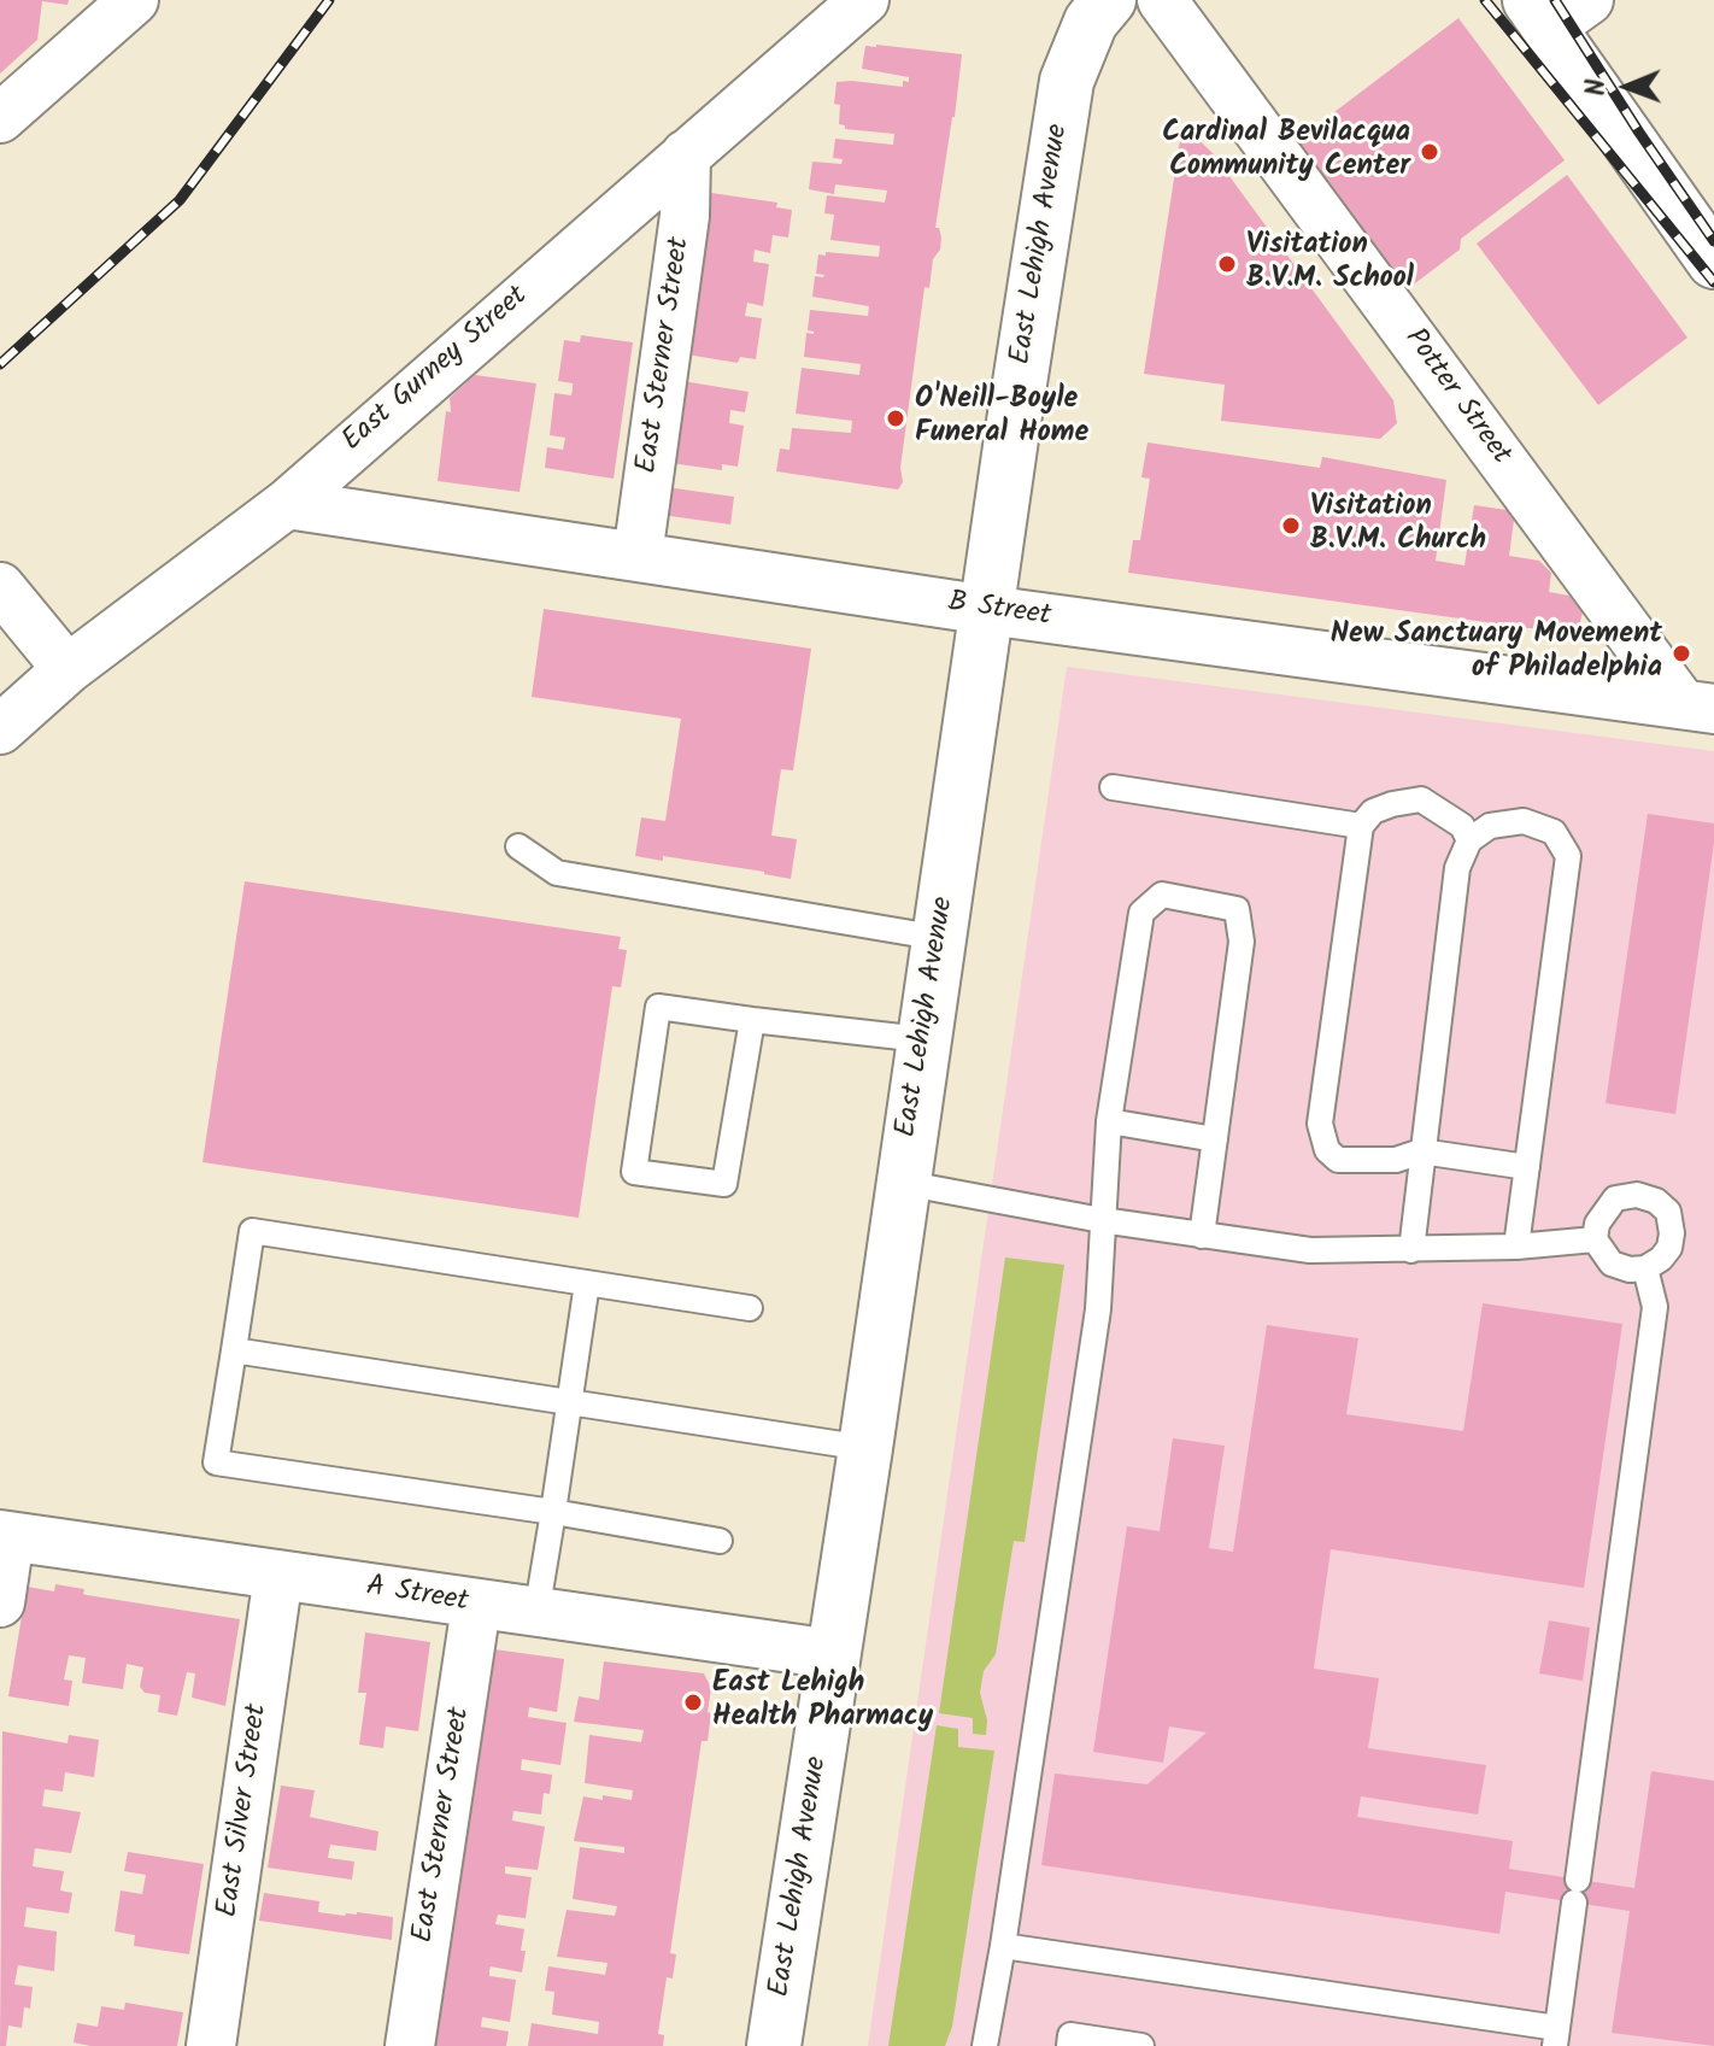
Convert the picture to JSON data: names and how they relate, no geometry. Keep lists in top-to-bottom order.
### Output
{
  "streets": {
    "main road": ["East Lehigh Avenue"],
    "street": [
      "East Sterner Street",
      "East Gurney Street",
      "Potter Street",
      "B Street",
      "A Street",
      "East Silver Street"
    ]
  },
  "crossings": [
    ["East Lehigh Avenue", "B Street"],
    ["East Lehigh Avenue", "A Street"],
    ["East Sterner Street", "East Gurney Street"],
    ["East Sterner Street", "B Street"],
    ["East Sterner Street", "A Street"],
    ["East Gurney Street", "B Street"],
    ["Potter Street", "B Street"],
    ["A Street", "East Silver Street"]
  ],
  "places": [
    "Cardinal Bevilacqua Community Center",
    "Visitation B.V.M. School",
    "O'Neill-Boyle Funeral Home",
    "Visitation B.V.M. Church",
    "New Sanctuary Movement of Philadelphia",
    "East Lehigh Health Pharmacy"
  ],
  "north": "left"
}
